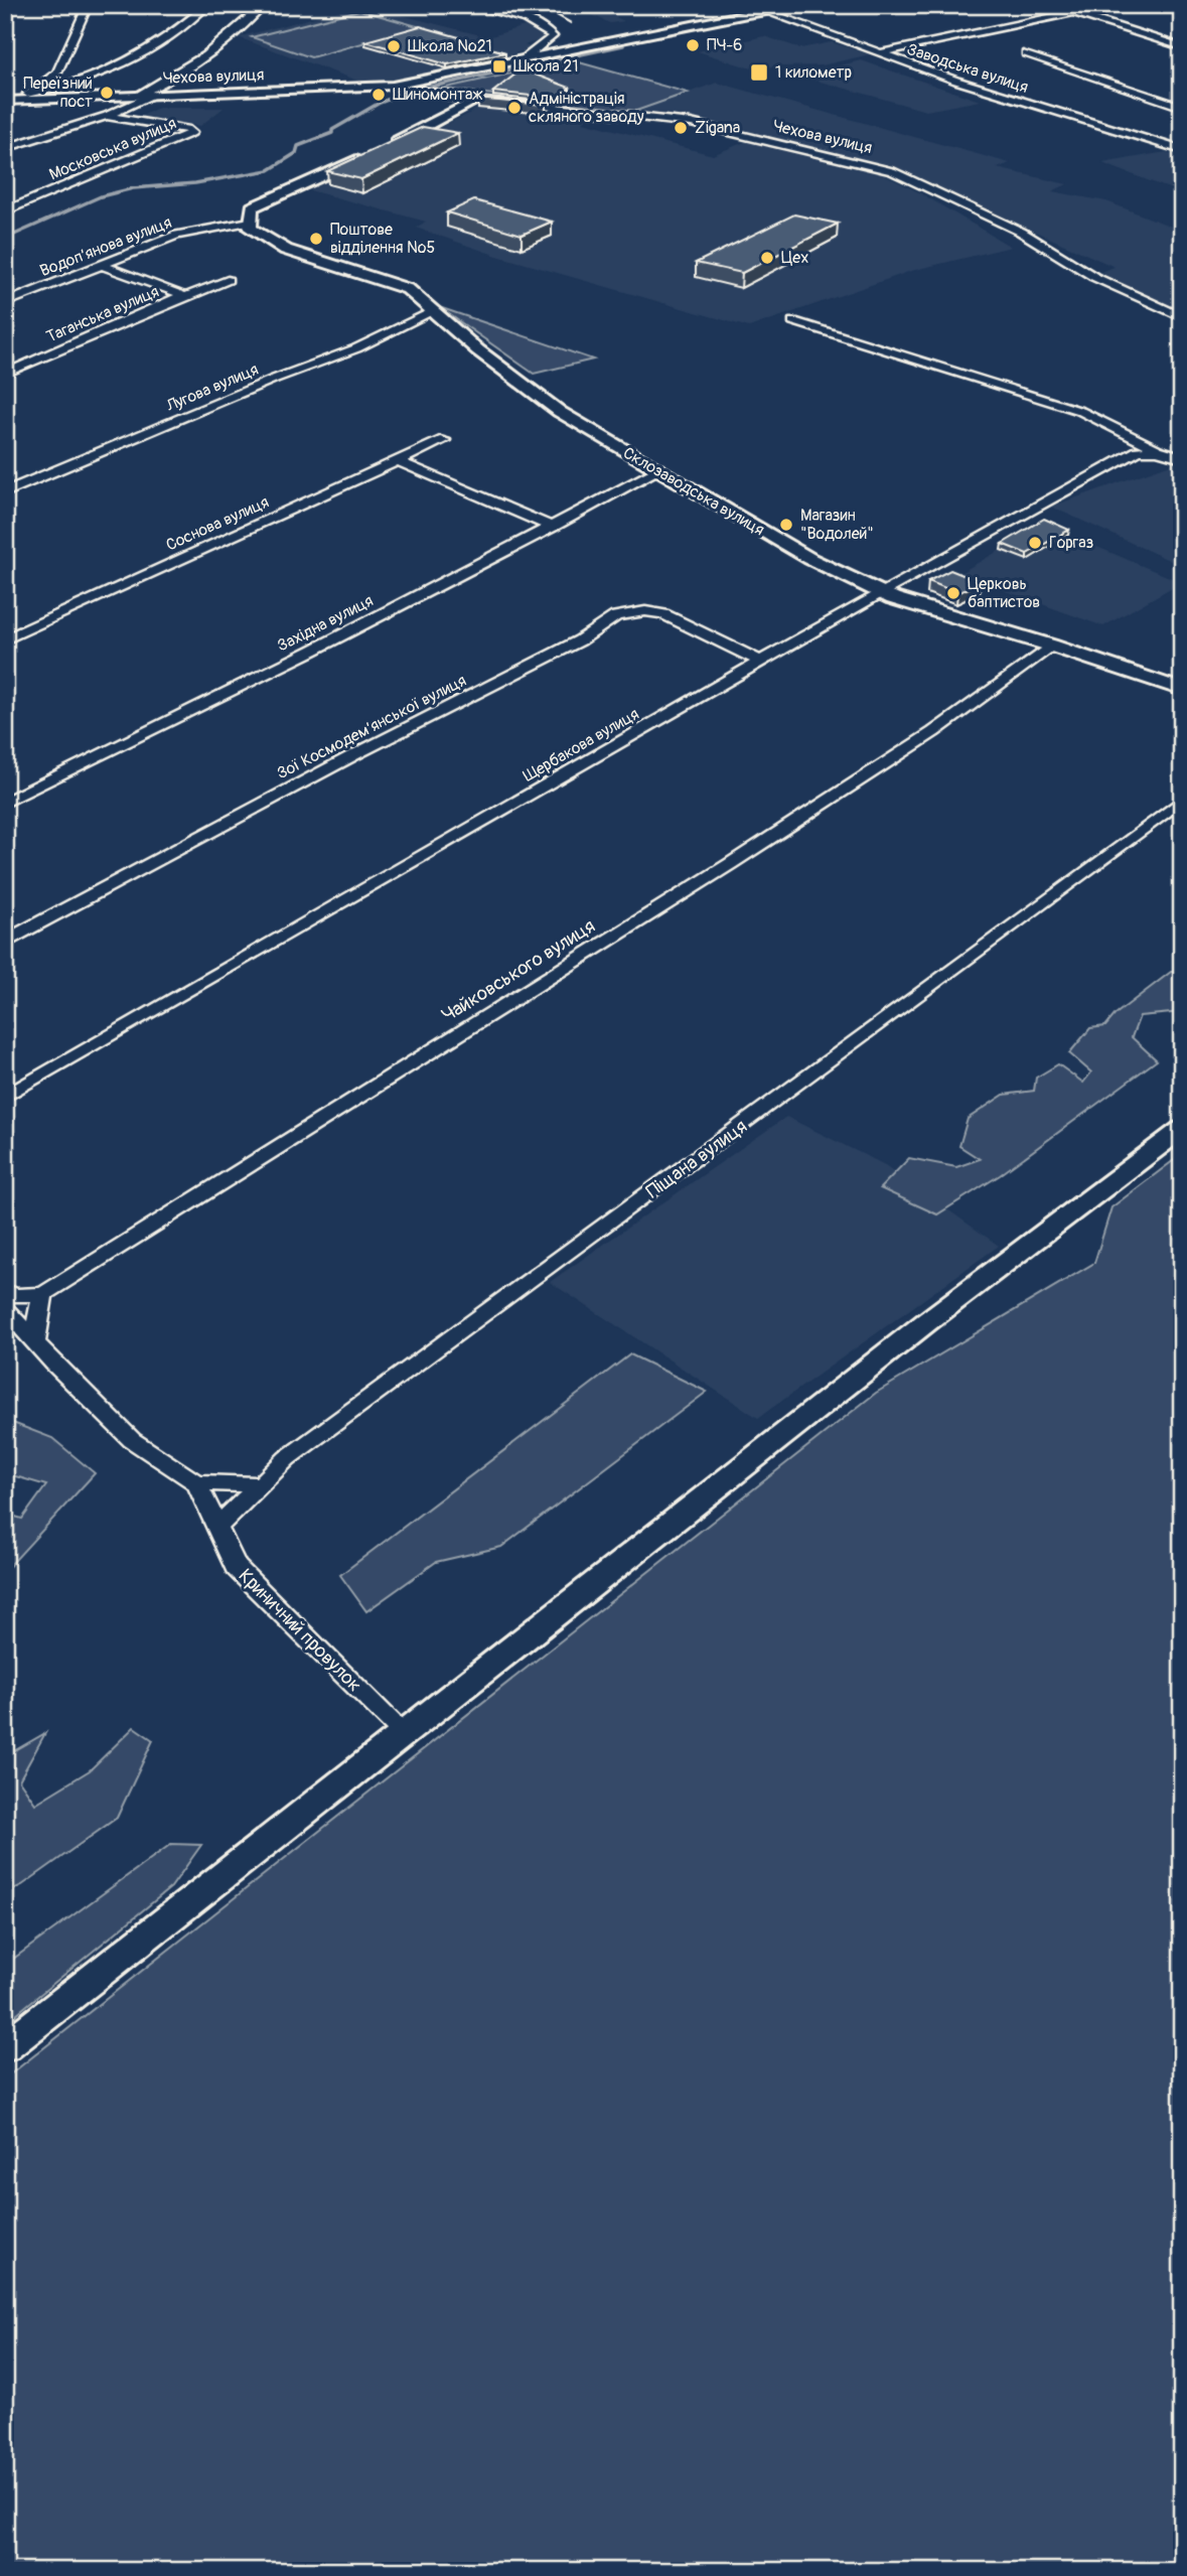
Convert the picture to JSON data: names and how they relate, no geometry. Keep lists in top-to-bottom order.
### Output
{
  "streets": {
    "street": [
      "Заводська вулиця",
      "Чехова вулиця",
      "Московська вулиця",
      "Водоп’янова вулиця",
      "Таганська вулиця",
      "Лугова вулиця",
      "Склозаводська вулиця",
      "Соснова вулиця",
      "Західна вулиця",
      "Зої Космодем’янської вулиця",
      "Щербакова вулиця",
      "Чайковського вулиця",
      "Піщана вулиця",
      "Криничний провулок"
    ]
  },
  "crossings": [
    ["Водоп’янова вулиця", "Таганська вулиця"],
    ["Водоп’янова вулиця", "Склозаводська вулиця"],
    ["Лугова вулиця", "Склозаводська вулиця"],
    ["Склозаводська вулиця", "Західна вулиця"],
    ["Склозаводська вулиця", "Щербакова вулиця"],
    ["Склозаводська вулиця", "Чайковського вулиця"],
    ["Зої Космодем’янської вулиця", "Щербакова вулиця"],
    ["Піщана вулиця", "Криничний провулок"]
  ],
  "places": {
    "other": [
      "ПЧ-6",
      "Школа №21",
      "Переїзний пост",
      "Шиномонтаж",
      "Адміністрація скляного заводу",
      "Zigana",
      "Поштове відділення №5",
      "Цех",
      "Магазин \"Водолей\"",
      "Горгаз",
      "Церковь баптистов"
    ],
    "transit": ["Школа 21", "1 километр"]
  }
}
